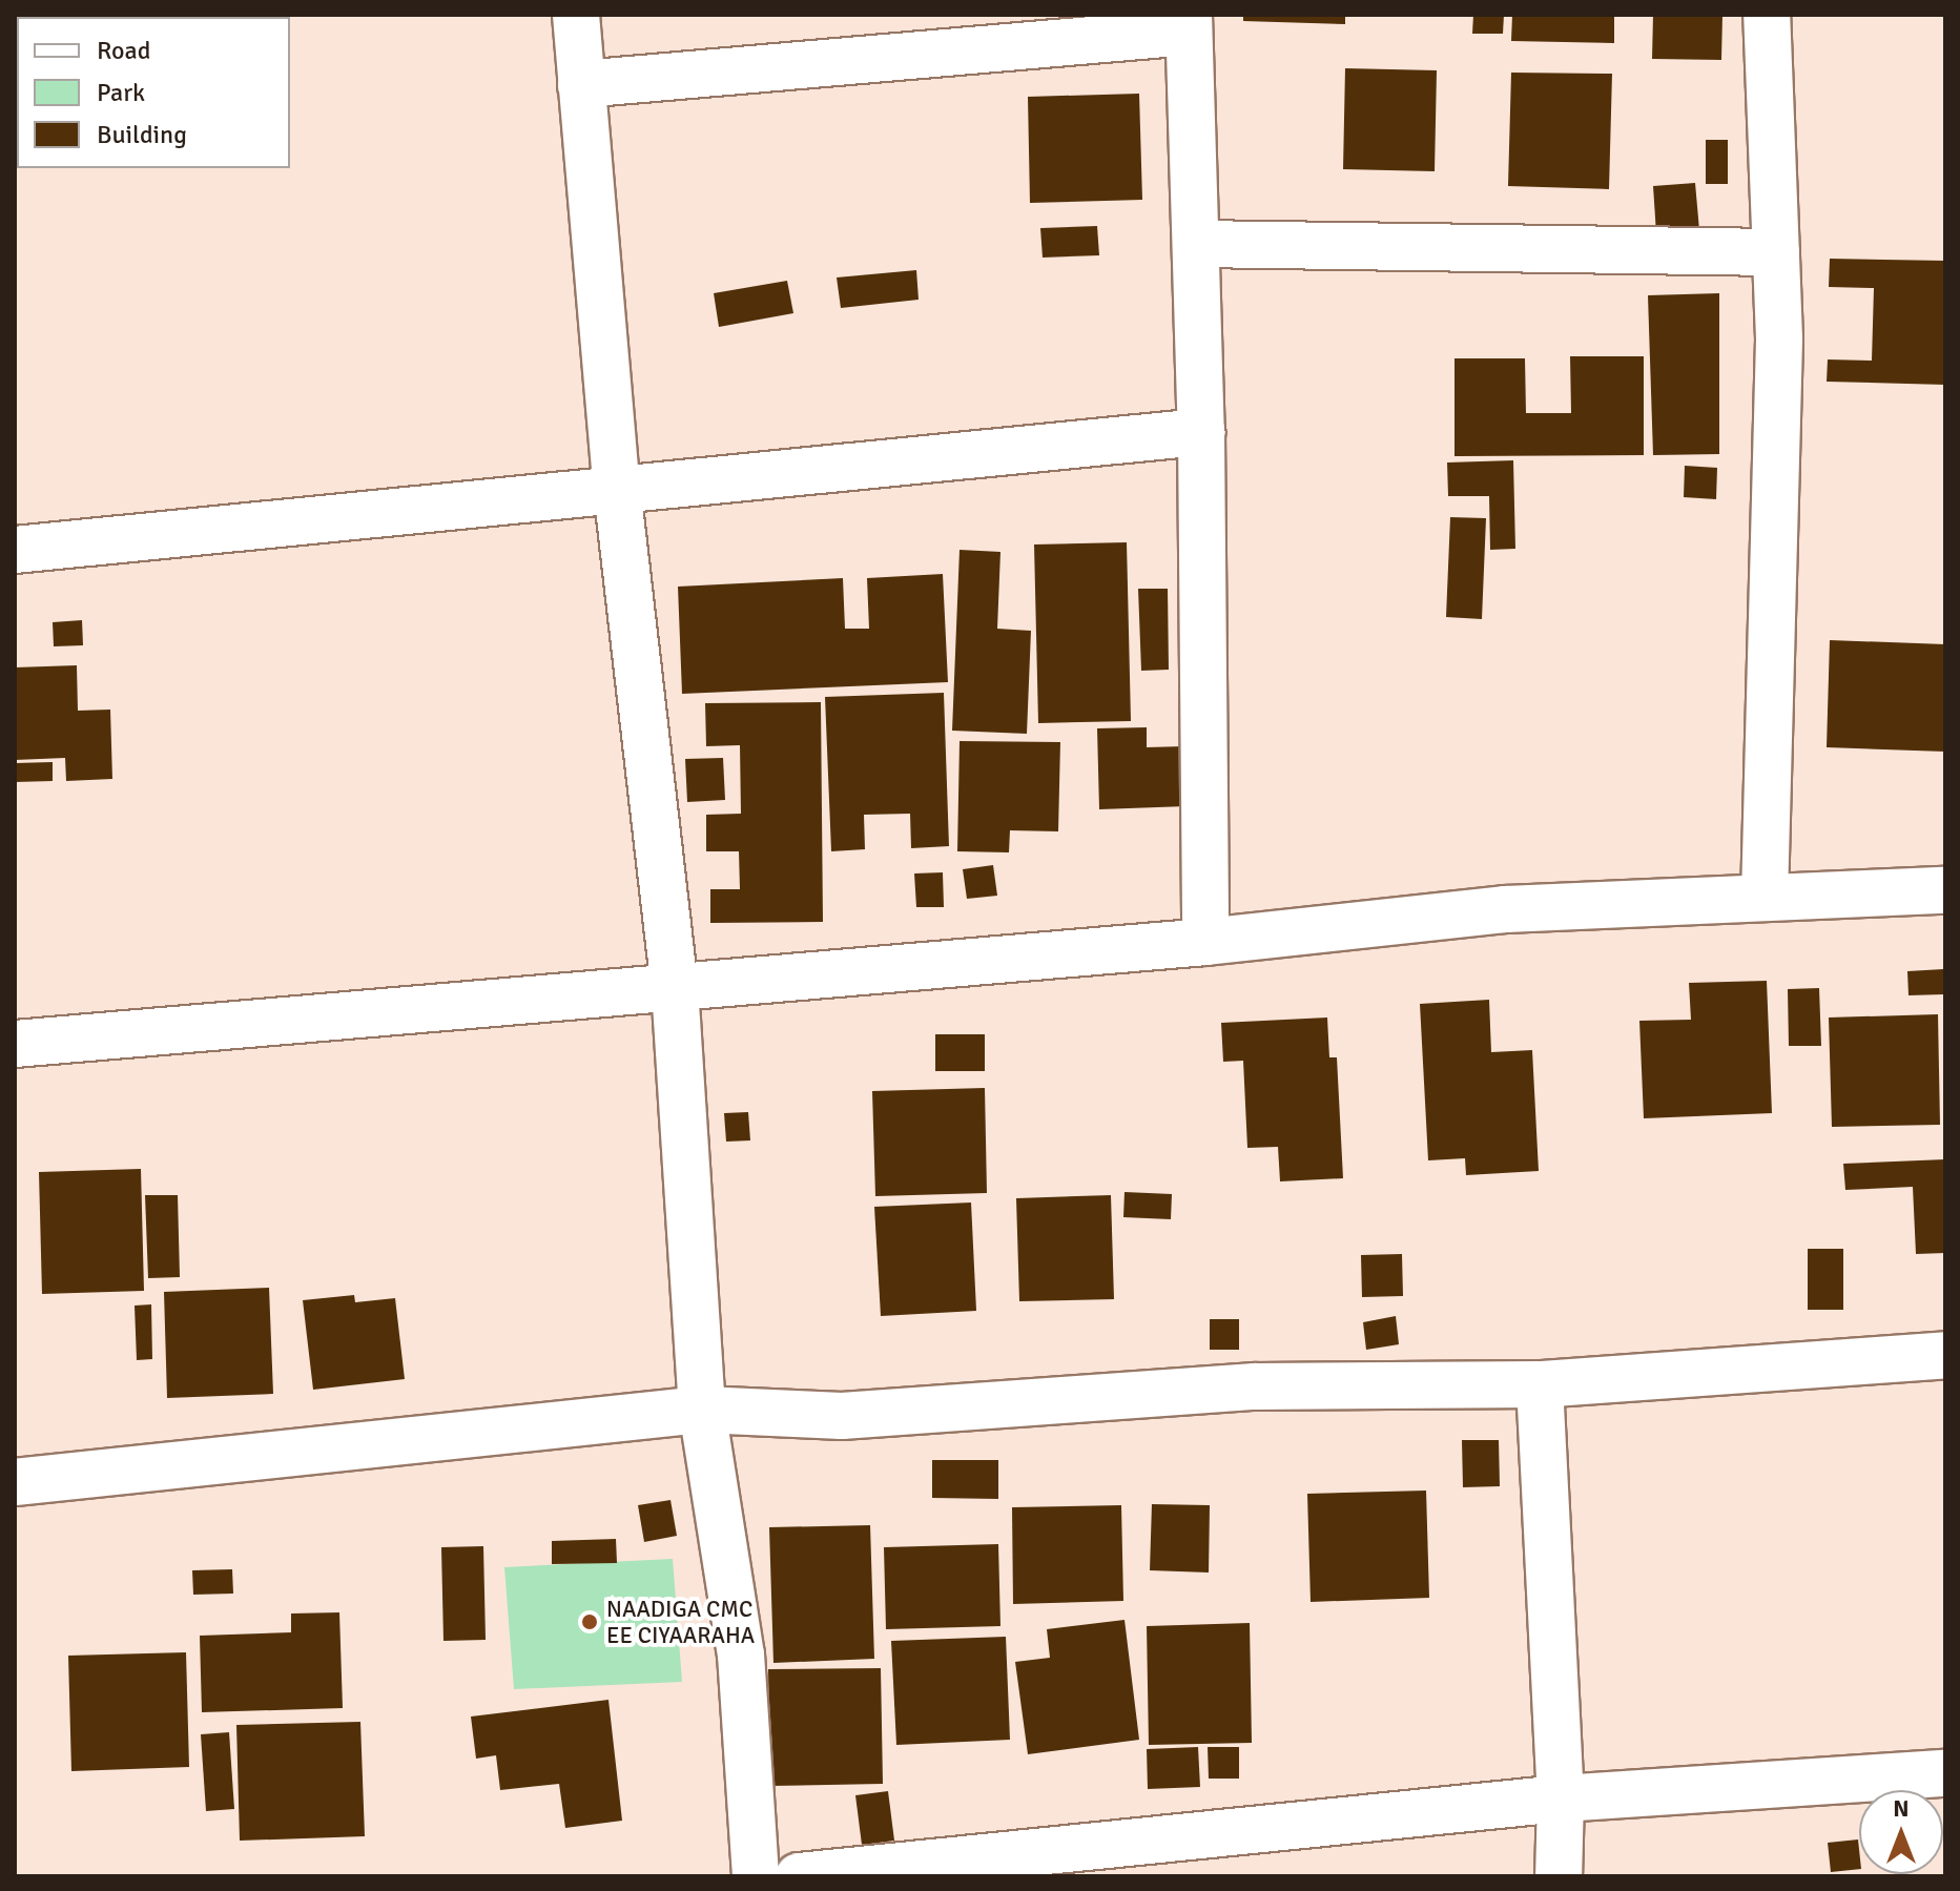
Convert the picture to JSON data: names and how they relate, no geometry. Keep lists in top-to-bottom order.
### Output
{
  "places": ["NAADIGA CMC EE CIYAARAHA"],
  "legend": ["Road", "Park", "Building"],
  "north": "top"
}
